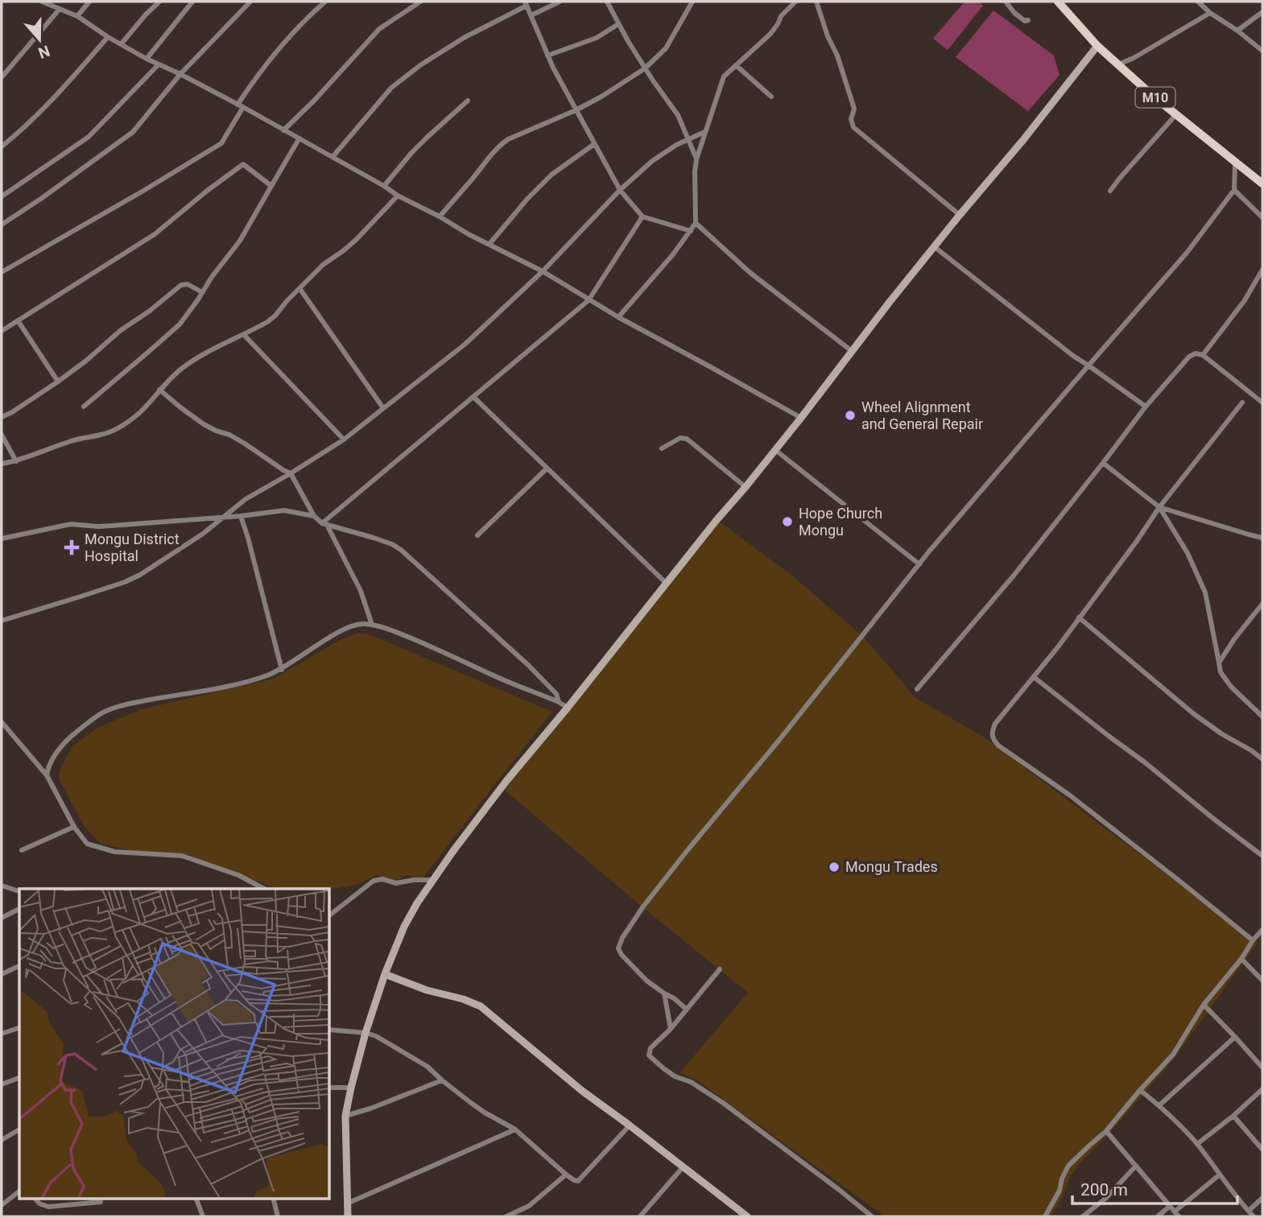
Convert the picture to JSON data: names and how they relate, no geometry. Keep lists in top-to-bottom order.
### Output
{
  "streets": {
    "main road": ["M10"]
  },
  "places": {
    "other": ["Wheel Alignment and General Repair", "Hope Church Mongu", "Mongu Trades"],
    "health": ["Mongu District Hospital"]
  },
  "scale_bar": "200 m",
  "north": "bottom"
}
